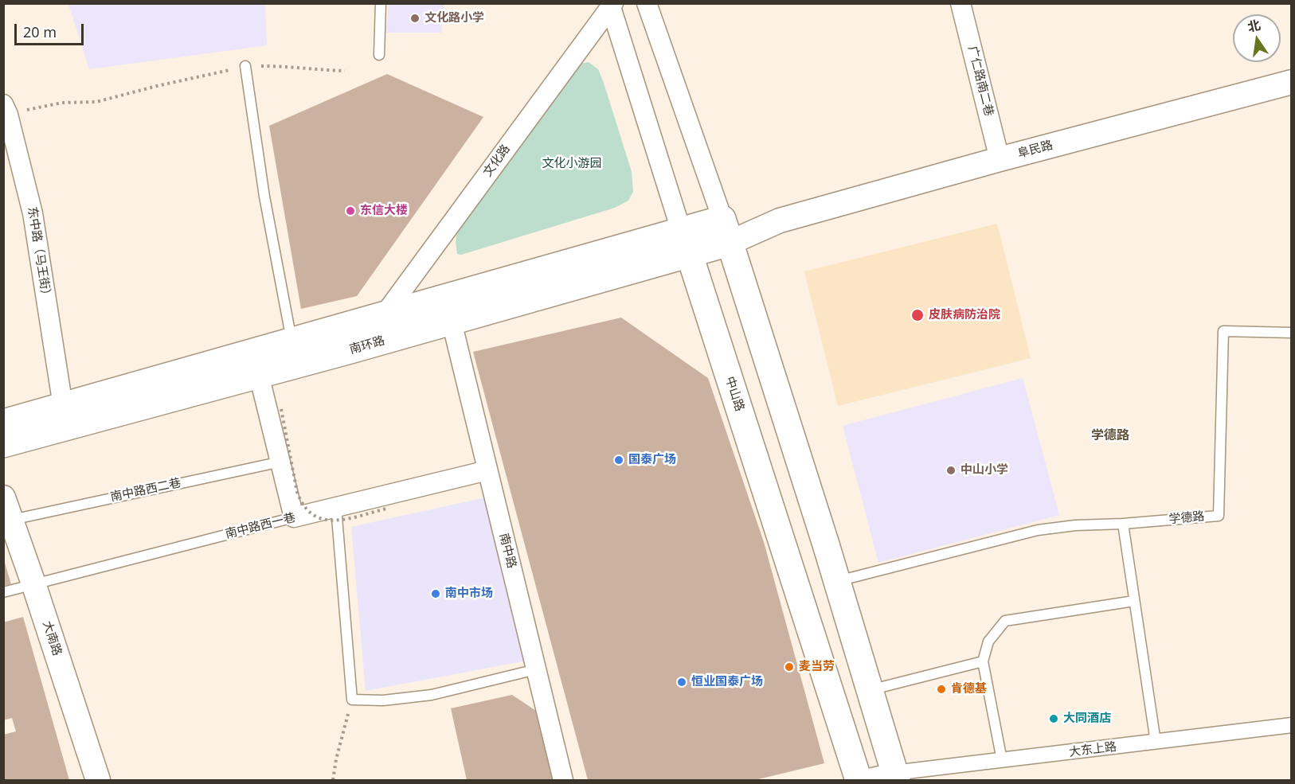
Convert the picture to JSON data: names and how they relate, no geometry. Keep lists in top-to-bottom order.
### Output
{
  "streets": {
    "main road": ["南环路", "中山路"],
    "street": [
      "广仁路南二巷",
      "阜民路",
      "文化路",
      "东中路（马王街）",
      "南中路西一巷",
      "南中路",
      "大南路",
      "大东上路"
    ],
    "lane": ["南中路西二巷", "学德路"]
  },
  "crossings": [
    ["广仁路南二巷", "阜民路"],
    ["阜民路", "南环路"],
    ["文化路", "南环路"],
    ["文化路", "中山路"],
    ["东中路（马王街）", "南环路"],
    ["南环路", "中山路"],
    ["南环路", "南中路"],
    ["南中路西二巷", "大南路"],
    ["南中路西一巷", "南中路"],
    ["南中路西一巷", "大南路"]
  ],
  "districts": ["学德路"],
  "parks": ["文化小游园"],
  "places": [
    "文化路小学",
    "东信大楼",
    "皮肤病防治院",
    "国泰广场",
    "中山小学",
    "南中市场",
    "麦当劳",
    "恒业国泰广场",
    "肯德基",
    "大同酒店"
  ],
  "scale_bar": "20 m",
  "north": "top"
}
